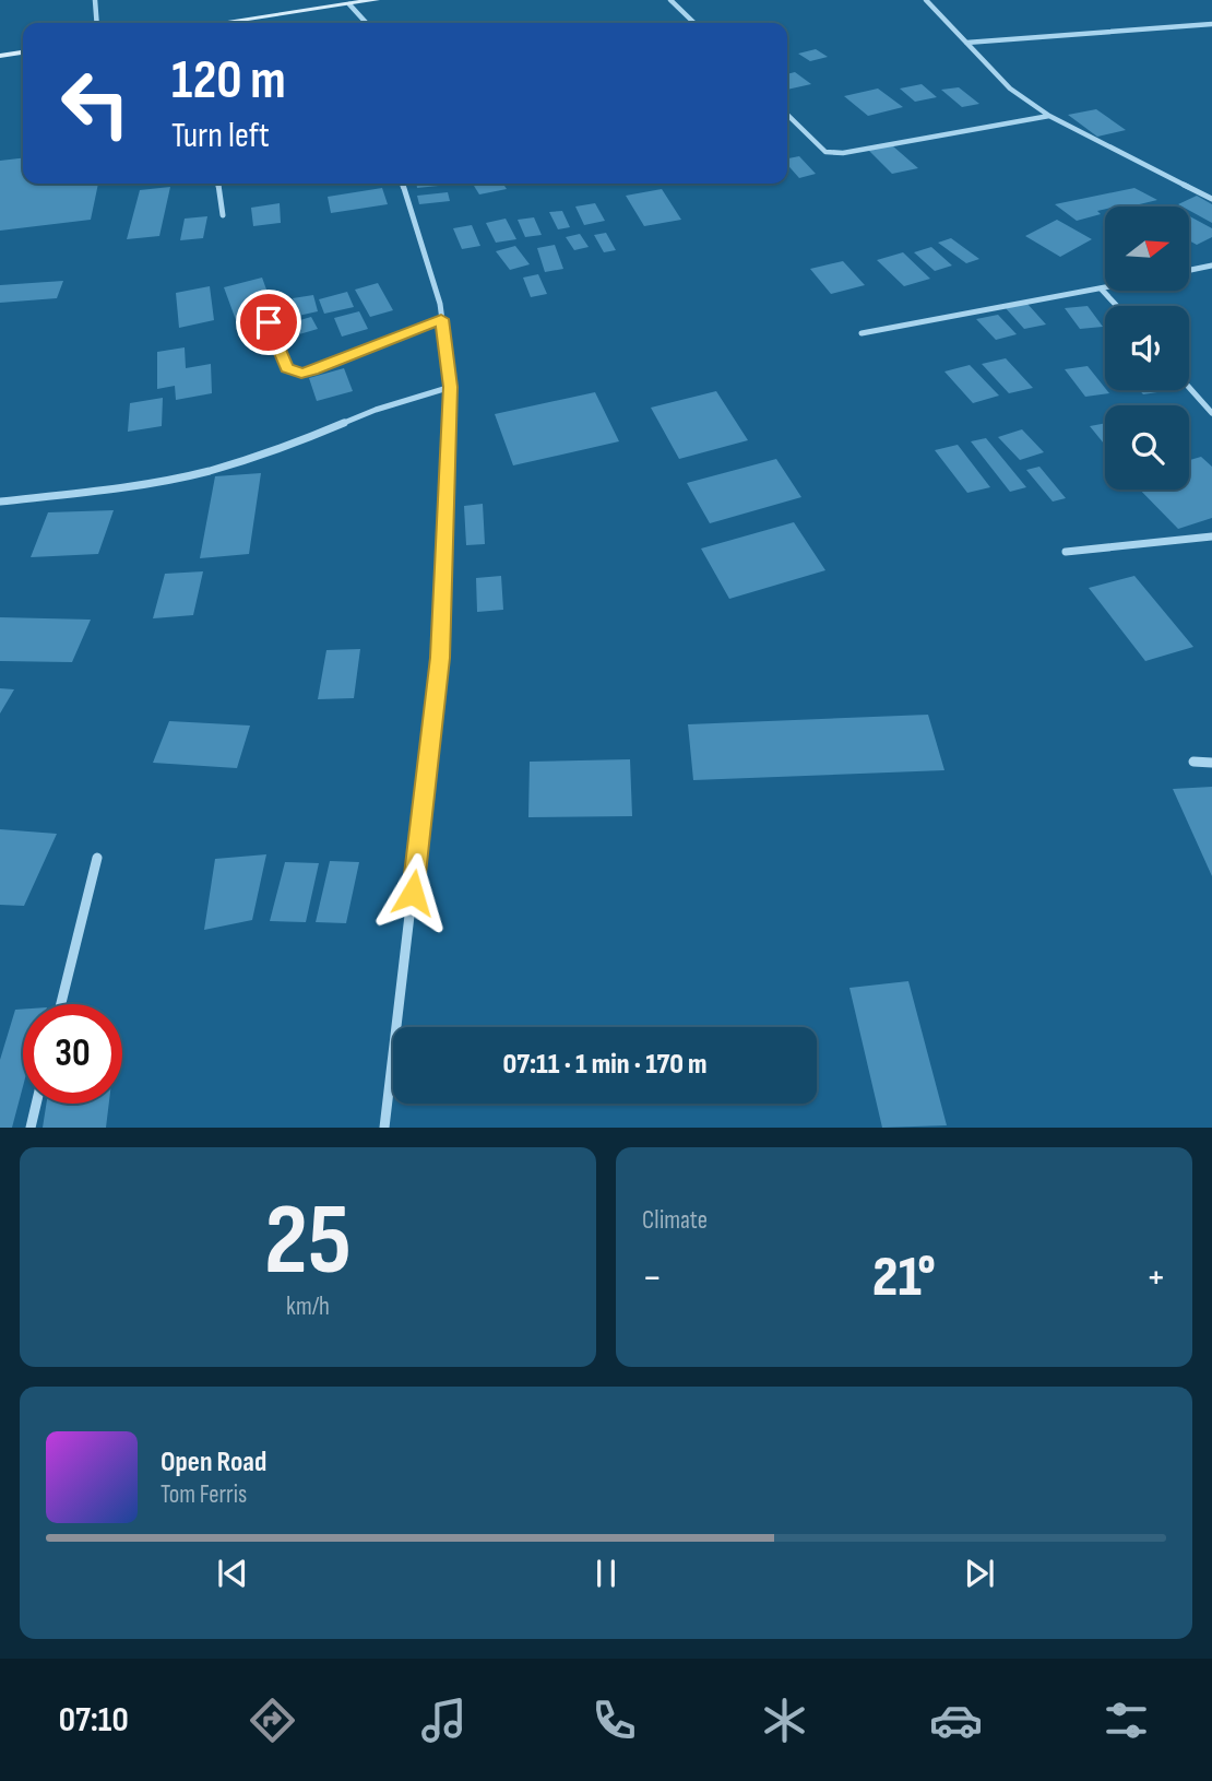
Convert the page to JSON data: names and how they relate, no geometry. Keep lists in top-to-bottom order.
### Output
{
  "north": "right",
  "page": {
    "turn": ["120 m", "Turn left"],
    "limit": "30",
    "trip": "07:11 · 1 min · 170 m",
    "tile": [
      ["25", "km/h"],
      "Climate"
    ],
    "heat": ["−", "21°", "+"],
    "song": ["Open Road", "Tom Ferris"],
    "tabs": "07:10"
  }
}
